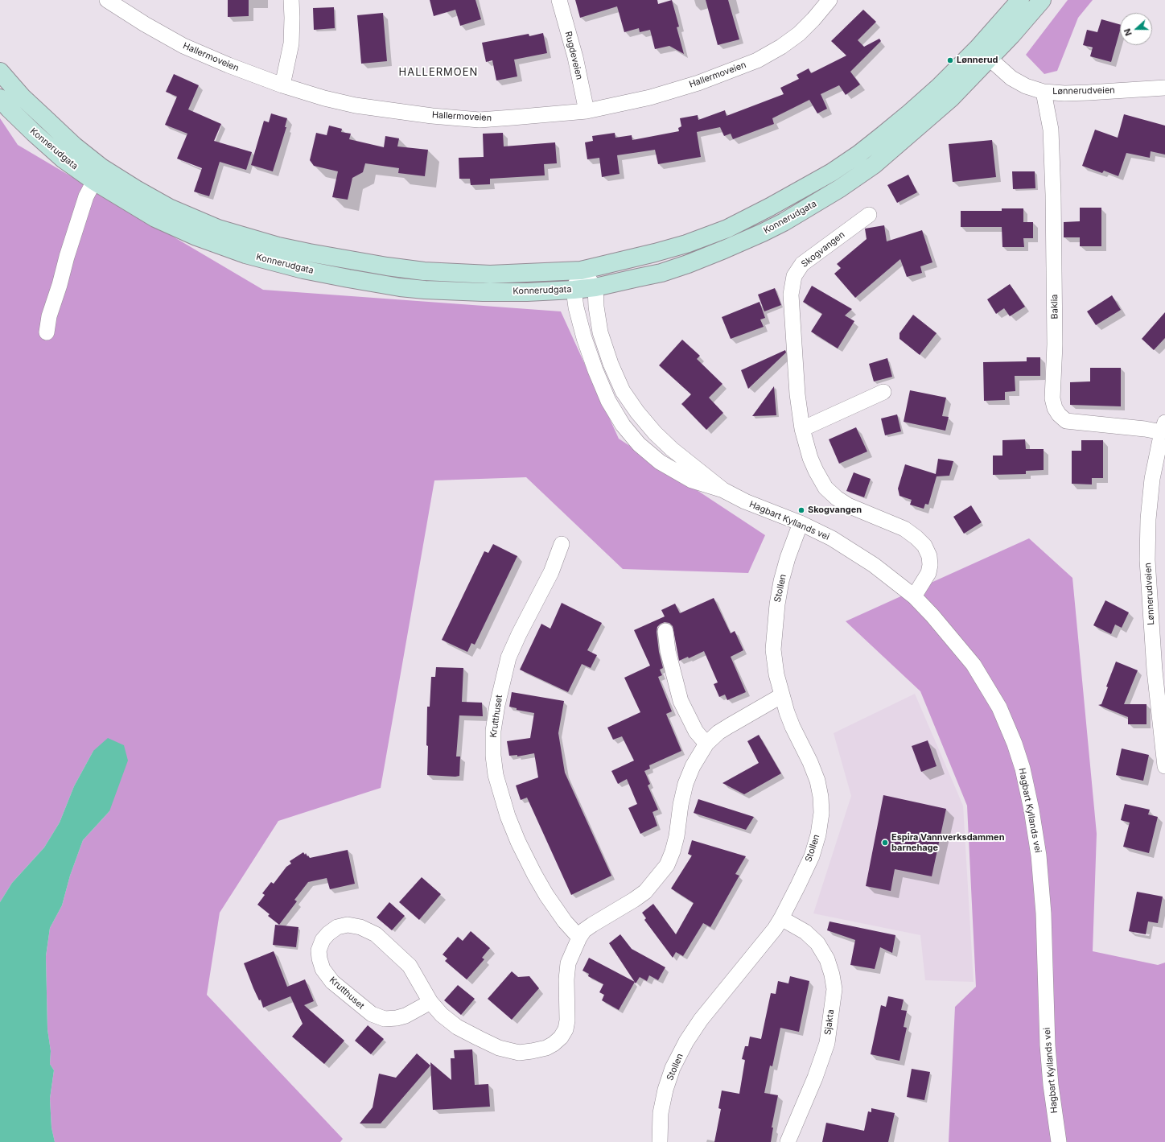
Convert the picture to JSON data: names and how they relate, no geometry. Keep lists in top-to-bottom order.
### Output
{
  "streets": {
    "main road": ["Konnerudgata"],
    "street": [
      "Rugdeveien",
      "Hallermoveien",
      "Lønnerudveien",
      "Skogvangen",
      "Baklia",
      "Hagbart Kyllands vei",
      "Stollen",
      "Krutthuset",
      "Sjakta"
    ]
  },
  "crossings": [
    ["Rugdeveien", "Hallermoveien"],
    ["Lønnerudveien", "Konnerudgata"],
    ["Lønnerudveien", "Baklia"],
    ["Konnerudgata", "Hagbart Kyllands vei"],
    ["Skogvangen", "Hagbart Kyllands vei"],
    ["Hagbart Kyllands vei", "Stollen"],
    ["Stollen", "Krutthuset"],
    ["Stollen", "Sjakta"]
  ],
  "districts": ["HALLERMOEN"],
  "places": ["Lønnerud", "Skogvangen", "Espira Vannverksdammen barnehage"],
  "north": "left"
}
